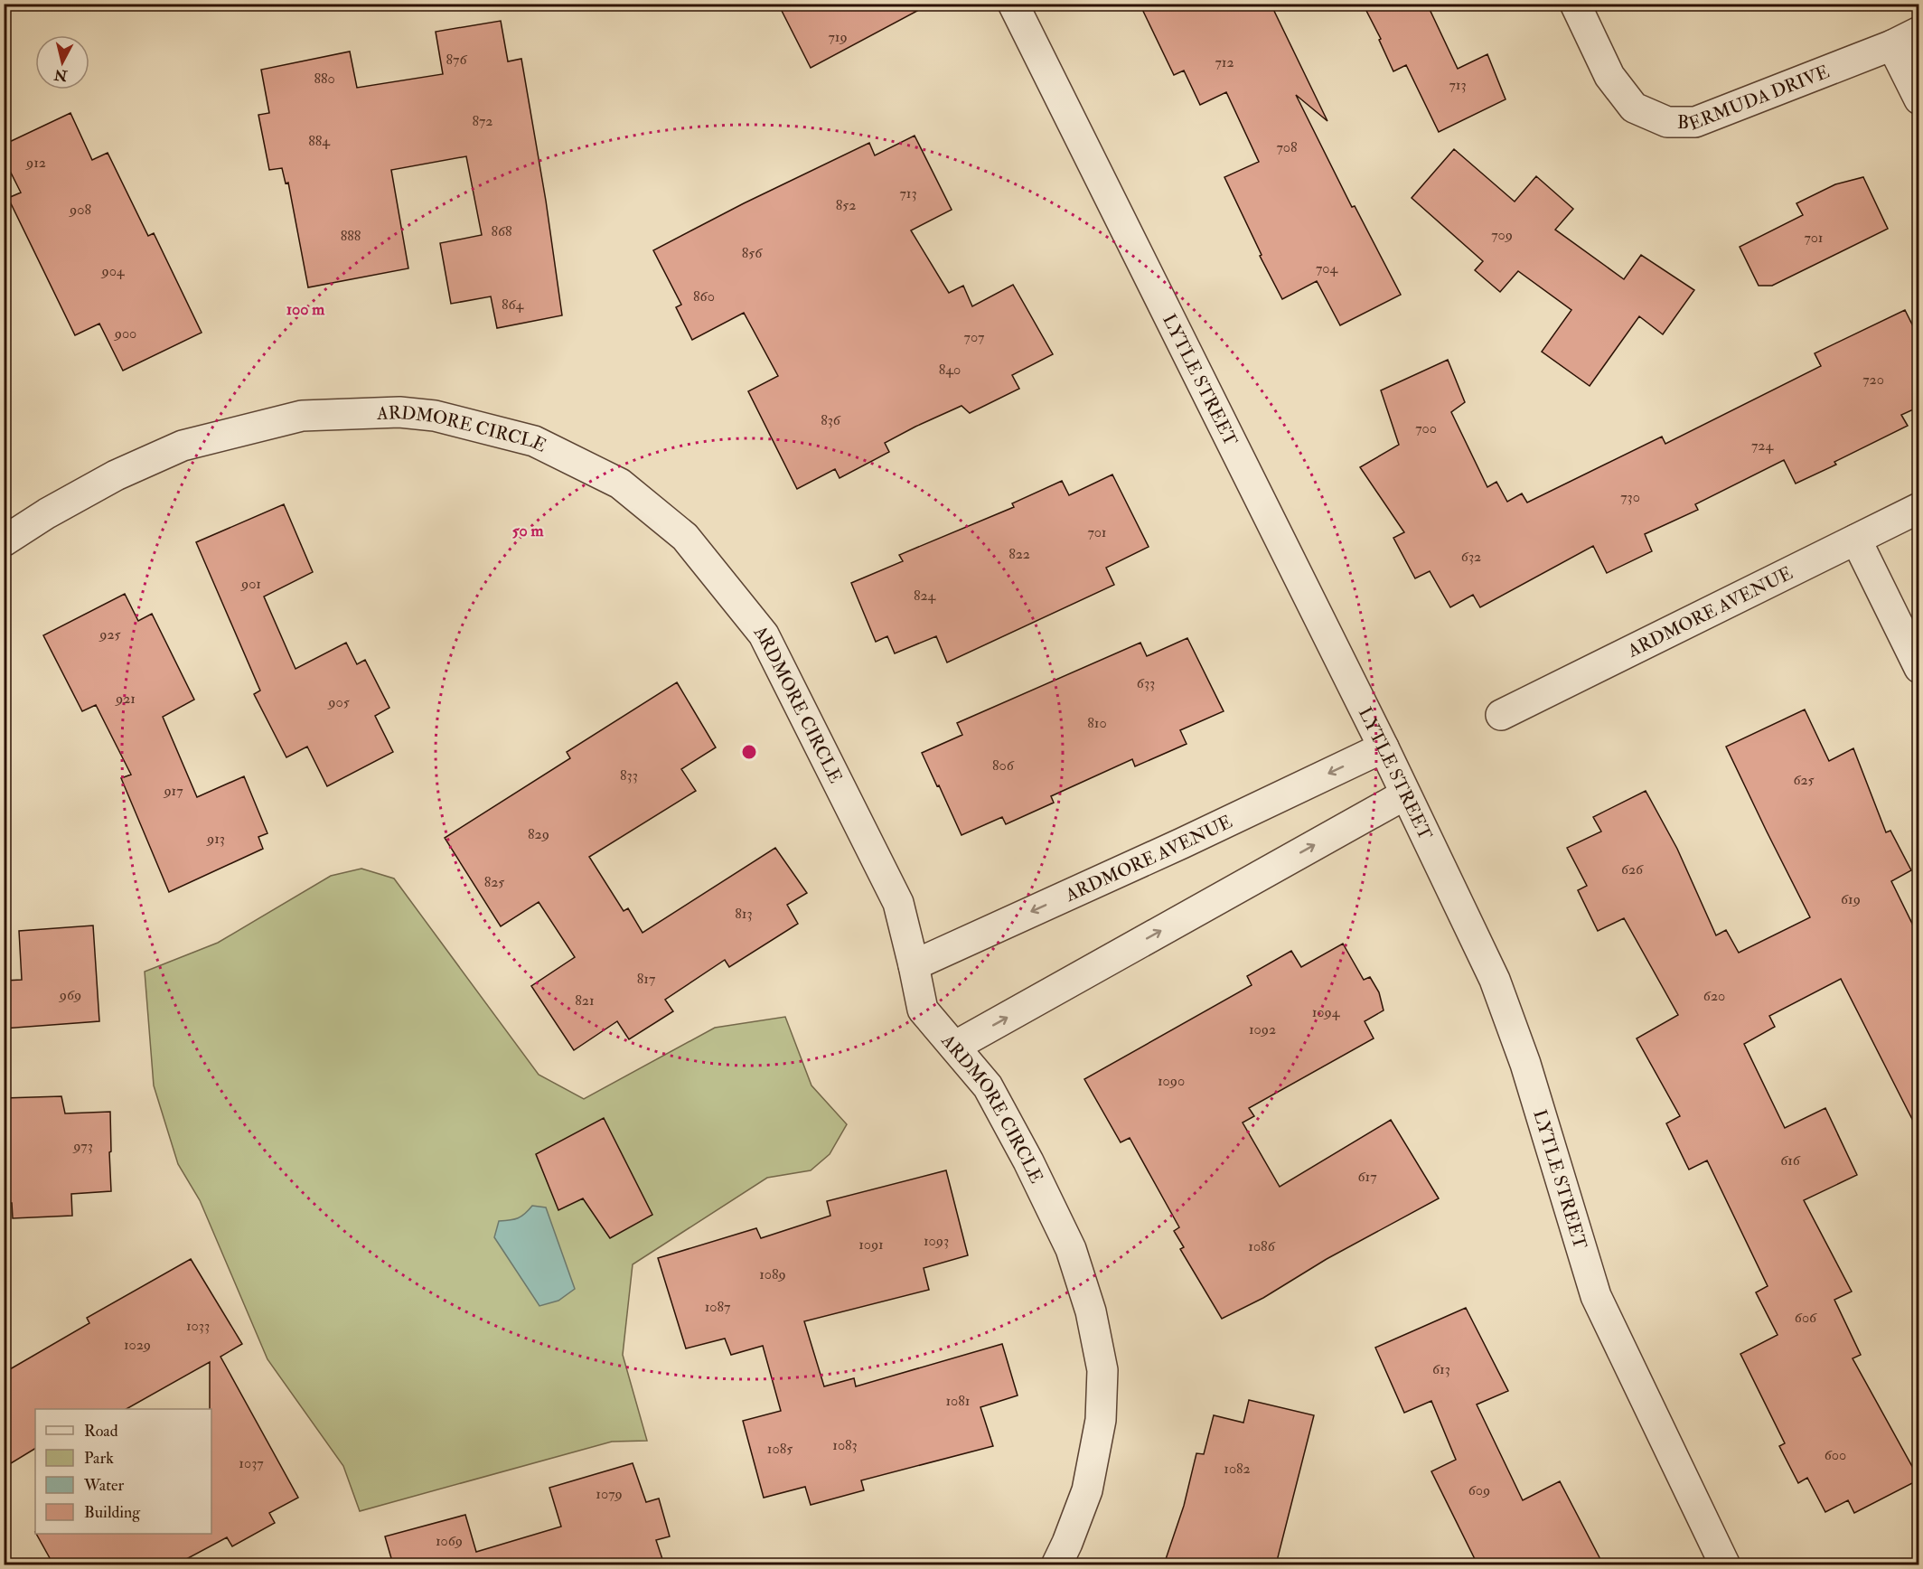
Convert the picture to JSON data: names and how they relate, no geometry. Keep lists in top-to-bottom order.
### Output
{
  "streets": {
    "street": [
      "BERMUDA DRIVE",
      "LYTLE STREET",
      "ARDMORE CIRCLE",
      "ARDMORE AVENUE"
    ]
  },
  "crossings": [
    ["LYTLE STREET", "ARDMORE AVENUE"],
    ["ARDMORE CIRCLE", "ARDMORE AVENUE"]
  ],
  "house_numbers": [
    "719",
    "876",
    "712",
    "880",
    "713",
    "872",
    "884",
    "708",
    "912",
    "713",
    "852",
    "908",
    "868",
    "709",
    "888",
    "701",
    "856",
    "704",
    "904",
    "860",
    "864",
    "900",
    "707",
    "840",
    "720",
    "836",
    "700",
    "724",
    "730",
    "701",
    "822",
    "632",
    "901",
    "824",
    "925",
    "633",
    "921",
    "905",
    "810",
    "806",
    "833",
    "625",
    "917",
    "829",
    "913",
    "626",
    "825",
    "619",
    "813",
    "817",
    "969",
    "620",
    "821",
    "1094",
    "1092",
    "1090",
    "973",
    "616",
    "617",
    "1093",
    "1091",
    "1086",
    "1089",
    "1087",
    "606",
    "1033",
    "1029",
    "613",
    "1081",
    "1083",
    "1085",
    "600",
    "1037",
    "1082",
    "609",
    "1079",
    "1069"
  ],
  "legend": [
    "Road",
    "Park",
    "Water",
    "Building"
  ],
  "north": "bottom",
  "rings": ["100 m", "50 m"]
}
